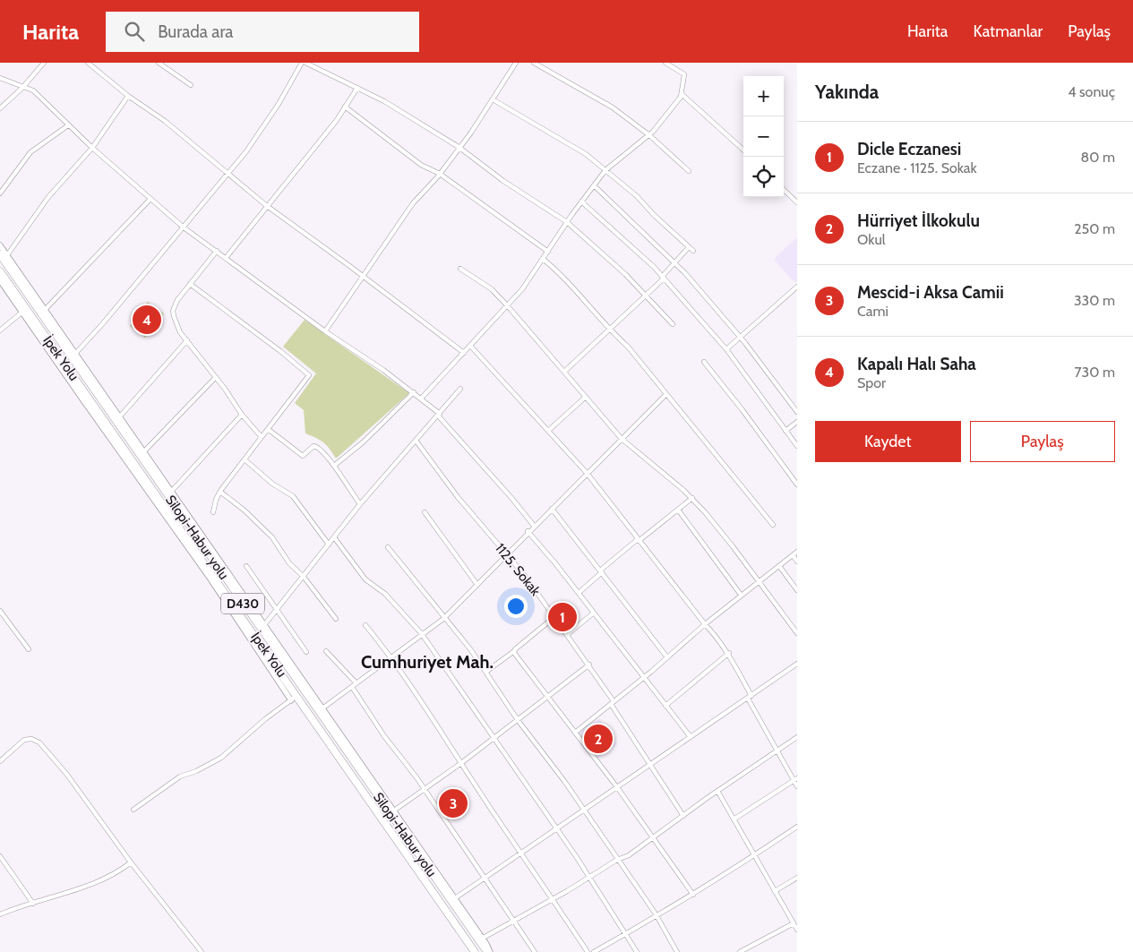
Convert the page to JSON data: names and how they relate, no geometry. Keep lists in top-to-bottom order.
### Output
{
  "streets": {
    "highway": ["İpek Yolu", "Silopi-Habur yolu", "D430"],
    "street": ["1125. Sokak"]
  },
  "districts": ["Cumhuriyet Mah."],
  "page": {
    "header": "Harita",
    "search": "Burada ara",
    "nav": ["Harita", "Katmanlar", "Paylaş"],
    "heading": ["Yakında", "4 sonuç"],
    "map_buttons": ["+", "−"],
    "list": [
      {
        "mark": "1",
        "name": "Dicle Eczanesi",
        "note": "Eczane · 1125. Sokak",
        "value": "80 m"
      },
      {
        "mark": "2",
        "name": "Hürriyet İlkokulu",
        "note": "Okul",
        "value": "250 m"
      },
      {
        "mark": "3",
        "name": "Mescid-i Aksa Camii",
        "note": "Cami",
        "value": "330 m"
      },
      {
        "mark": "4",
        "name": "Kapalı Halı Saha",
        "note": "Spor",
        "value": "730 m"
      }
    ],
    "pins": [
      "4",
      "1",
      "2",
      "3"
    ],
    "buttons": ["Kaydet", "Paylaş"]
  }
}
